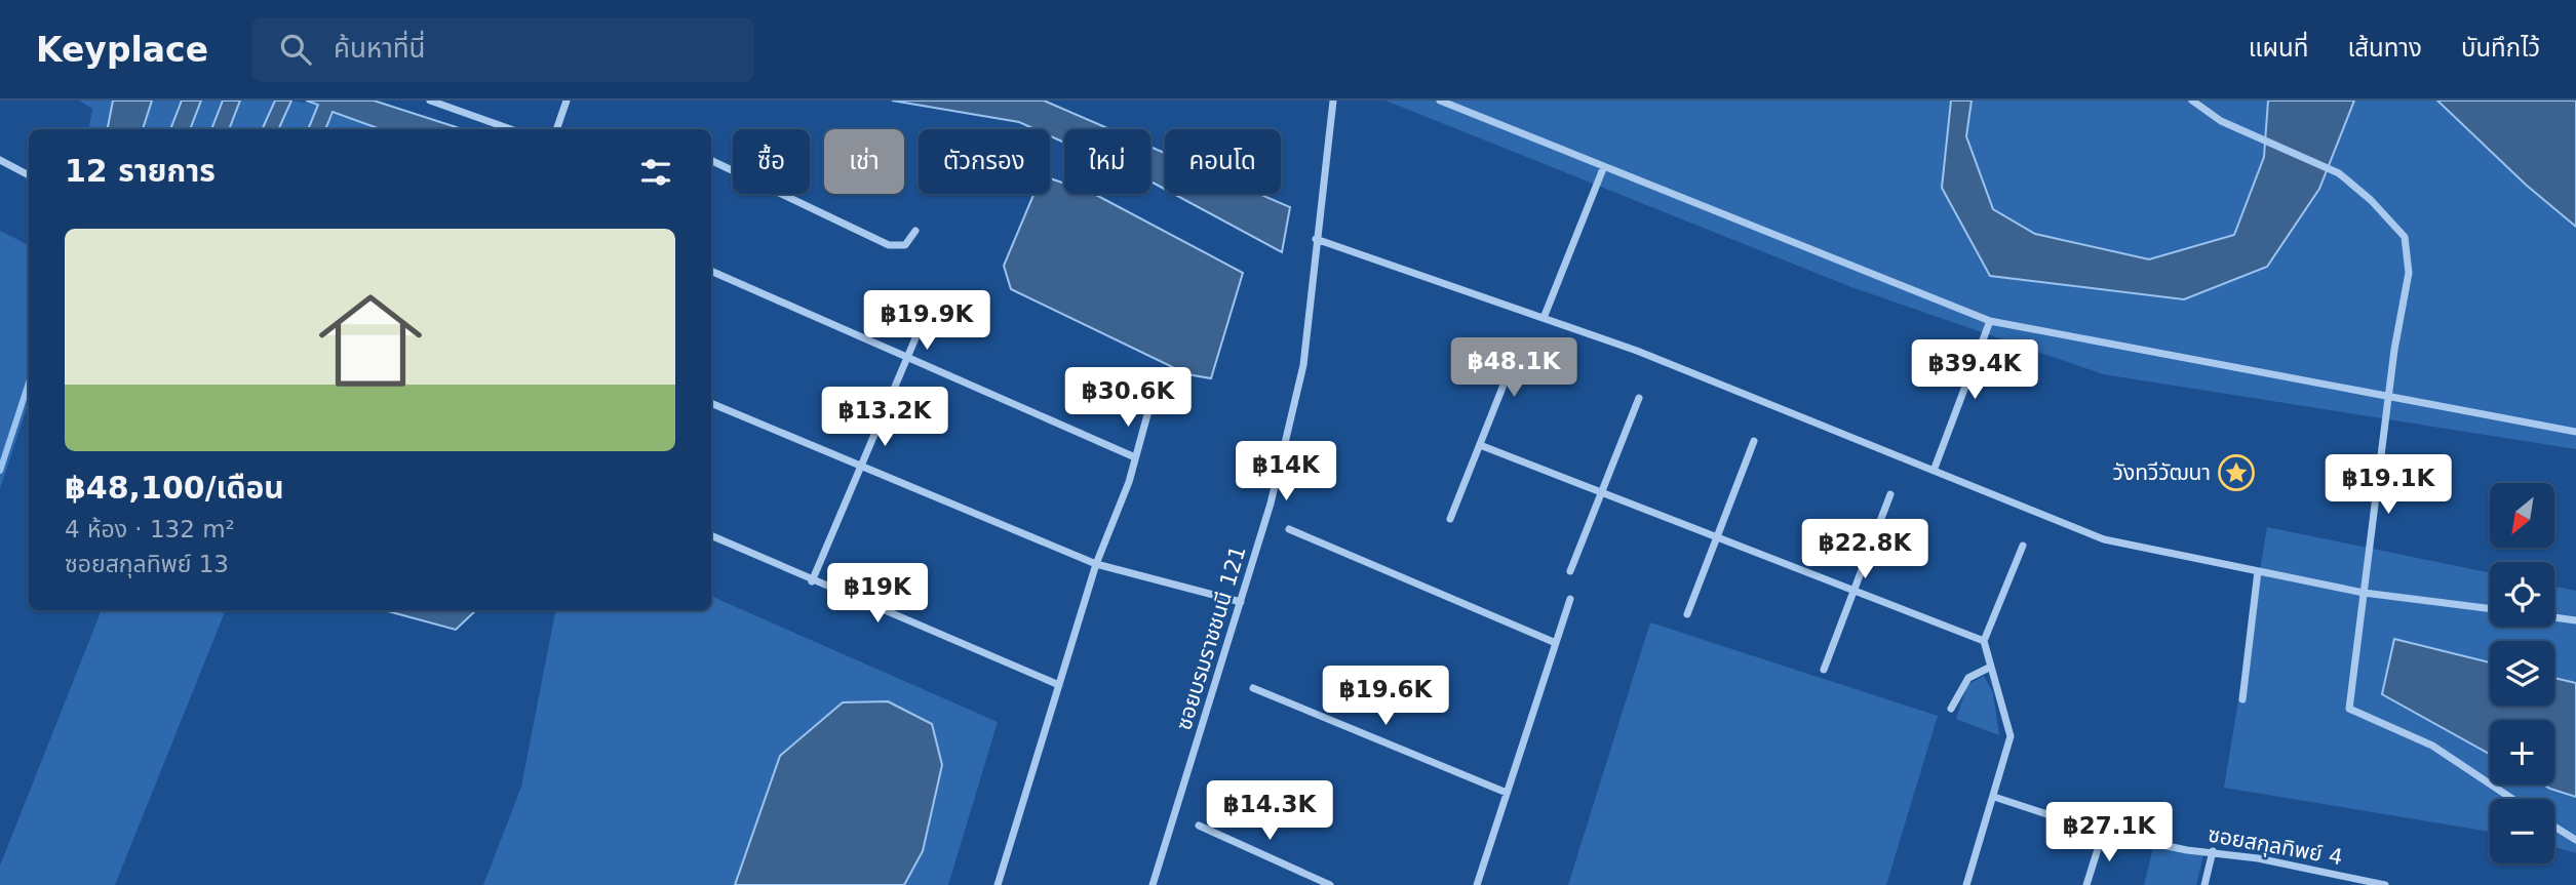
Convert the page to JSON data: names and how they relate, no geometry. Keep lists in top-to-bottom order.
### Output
{
  "streets": {
    "street": ["ซอยบรมราชชนนี 121", "ซอยสกุลทิพย์ 4"]
  },
  "places": {
    "place": ["วังทวีวัฒนา"]
  },
  "north": "bottom left",
  "page": {
    "header": "Keyplace",
    "search": "ค้นหาที่นี่",
    "nav": ["แผนที่", "เส้นทาง", "บันทึกไว้"],
    "chip": [
      "ซื้อ",
      "เช่า",
      "ตัวกรอง",
      "ใหม่",
      "คอนโด"
    ],
    "heading": "12 รายการ",
    "list": [
      {
        "name": "฿48,100/เดือน",
        "note": "4 ห้อง · 132 m² · ซอยสกุลทิพย์ 13"
      }
    ],
    "price": [
      "฿19.9K",
      "฿48.1K",
      "฿39.4K",
      "฿30.6K",
      "฿13.2K",
      "฿14K",
      "฿19.1K",
      "฿22.8K",
      "฿19K",
      "฿19.6K",
      "฿14.3K",
      "฿27.1K"
    ],
    "map_buttons": ["+", "−"]
  }
}
